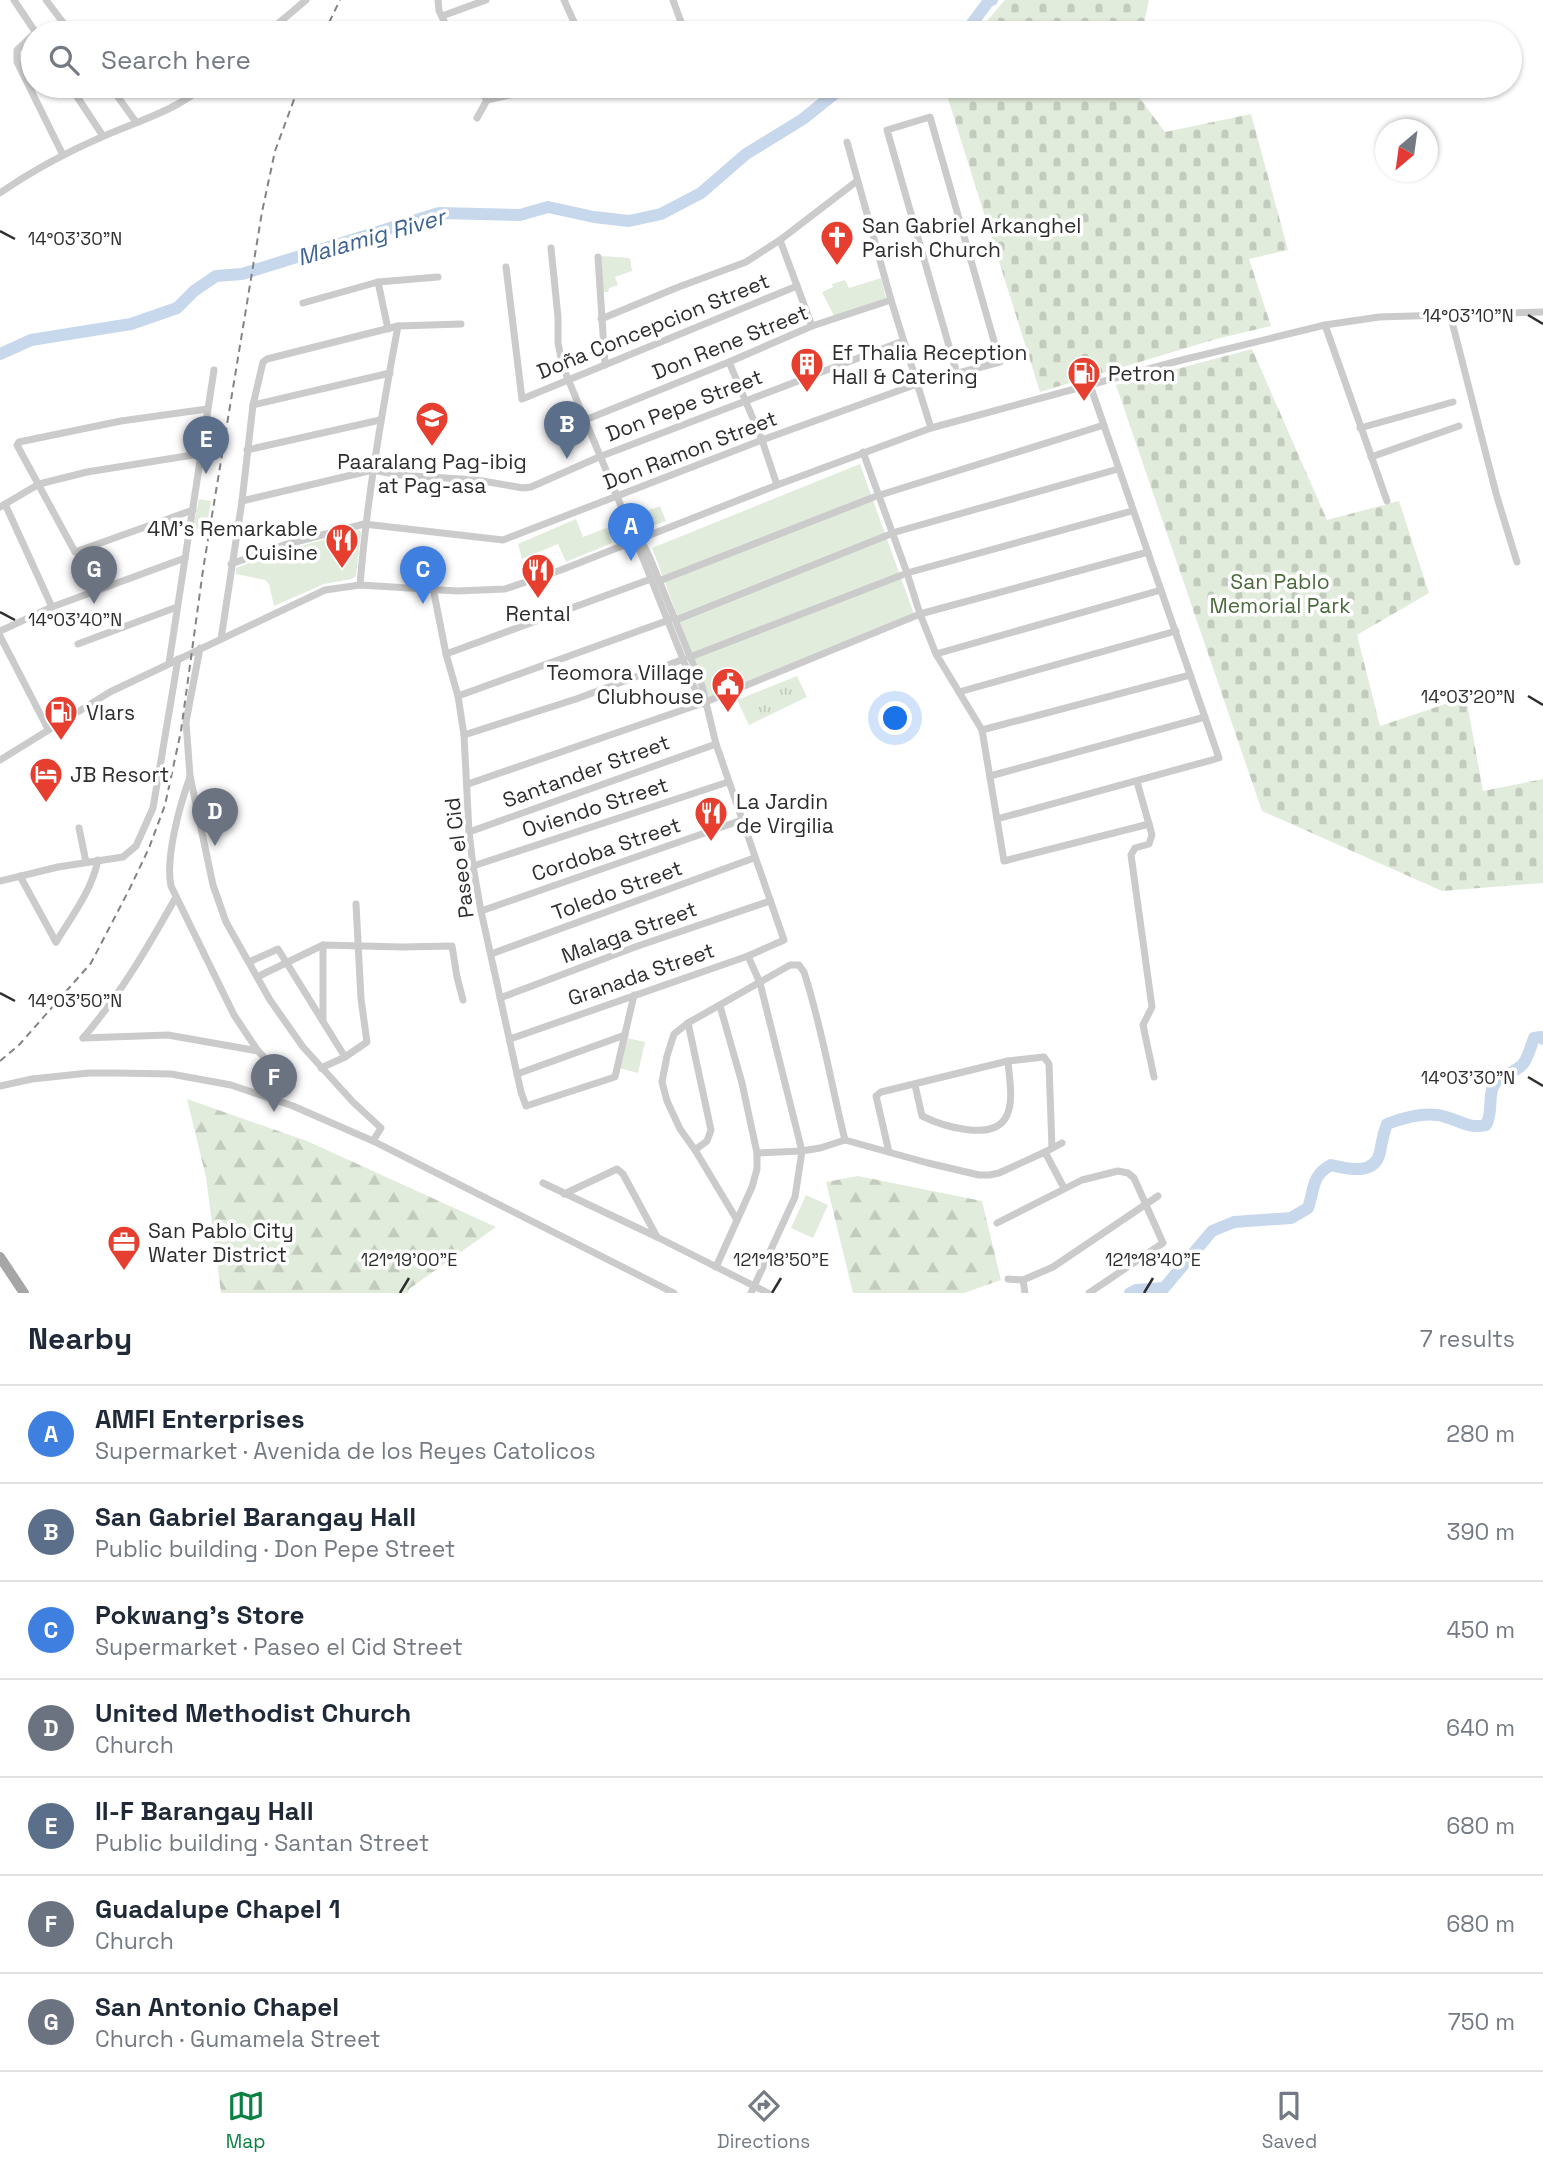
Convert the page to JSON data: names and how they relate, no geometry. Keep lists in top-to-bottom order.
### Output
{
  "streets": {
    "street": [
      "Doña Concepcion Street",
      "Don Rene Street",
      "Don Pepe Street",
      "Don Ramon Street",
      "Santander Street",
      "Oviendo Street",
      "Cordoba Street",
      "Paseo el Cid",
      "Toledo Street",
      "Malaga Street",
      "Granada Street"
    ]
  },
  "crossings": [
    ["Santander Street", "Paseo el Cid"],
    ["Oviendo Street", "Paseo el Cid"],
    ["Cordoba Street", "Paseo el Cid"],
    ["Paseo el Cid", "Toledo Street"],
    ["Paseo el Cid", "Malaga Street"],
    ["Paseo el Cid", "Granada Street"],
    ["Malaga Street", "Granada Street"]
  ],
  "water": ["Malamig River"],
  "parks": ["San Pablo Memorial Park"],
  "places": {
    "church": ["San Gabriel Arkanghel Parish Church"],
    "building": ["Ef Thalia Reception Hall & Catering"],
    "fuel station": ["Petron", "Vlars"],
    "school or university": ["Paaralang Pag-ibig at Pag-asa"],
    "restaurant": ["4M's Remarkable Cuisine", "Rental", "La Jardin de Virgilia"],
    "public building": ["Teomora Village Clubhouse"],
    "hotel": ["JB Resort"],
    "office": ["San Pablo City Water District"]
  },
  "north": "bottom left",
  "page": {
    "search": "Search here",
    "pins": [
      "B",
      "E",
      "A",
      "C",
      "G",
      "D",
      "F"
    ],
    "heading": ["Nearby", "7 results"],
    "list": [
      {
        "mark": "A",
        "name": "AMFI Enterprises",
        "note": "Supermarket · Avenida de los Reyes Catolicos",
        "value": "280 m"
      },
      {
        "mark": "B",
        "name": "San Gabriel Barangay Hall",
        "note": "Public building · Don Pepe Street",
        "value": "390 m"
      },
      {
        "mark": "C",
        "name": "Pokwang's Store",
        "note": "Supermarket · Paseo el Cid Street",
        "value": "450 m"
      },
      {
        "mark": "D",
        "name": "United Methodist Church",
        "note": "Church",
        "value": "640 m"
      },
      {
        "mark": "E",
        "name": "II-F Barangay Hall",
        "note": "Public building · Santan Street",
        "value": "680 m"
      },
      {
        "mark": "F",
        "name": "Guadalupe Chapel 1",
        "note": "Church",
        "value": "680 m"
      },
      {
        "mark": "G",
        "name": "San Antonio Chapel",
        "note": "Church · Gumamela Street",
        "value": "750 m"
      }
    ],
    "nav": ["Map", "Directions", "Saved"]
  },
  "coordinates": [
    "14°03'30\"N",
    "14°03'10\"N",
    "14°03'40\"N",
    "14°03'20\"N",
    "14°03'50\"N",
    "121°19'00\"E",
    "121°18'50\"E",
    "121°18'40\"E"
  ]
}
